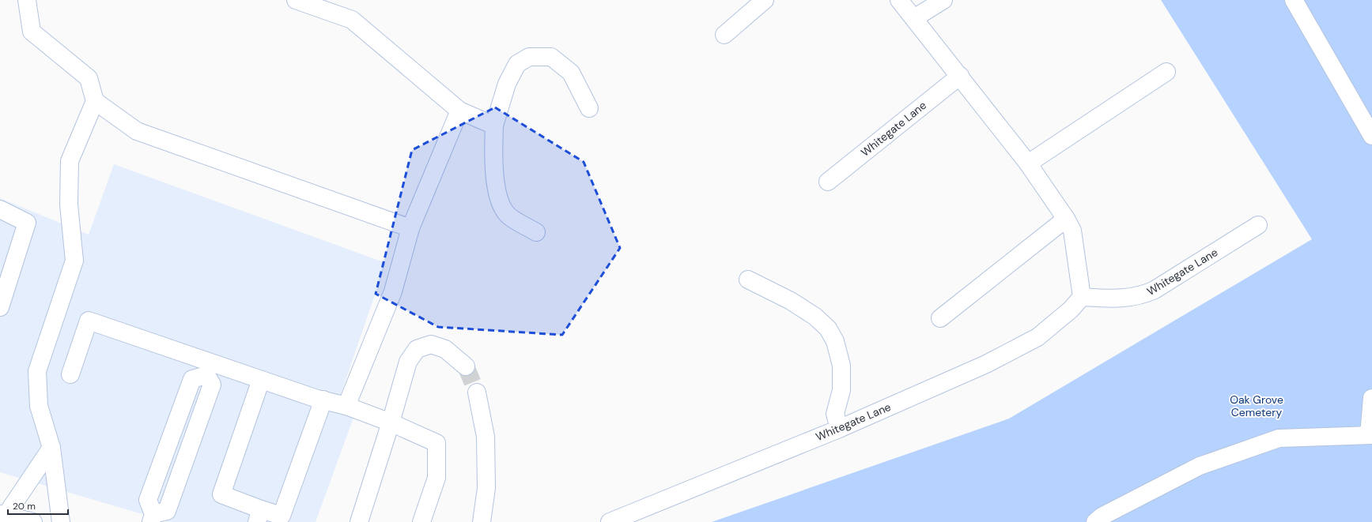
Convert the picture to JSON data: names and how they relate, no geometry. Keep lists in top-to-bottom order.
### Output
{
  "streets": {
    "street": ["Whitegate Lane"]
  },
  "parks": ["Oak Grove Cemetery"],
  "scale_bar": "20 m"
}
